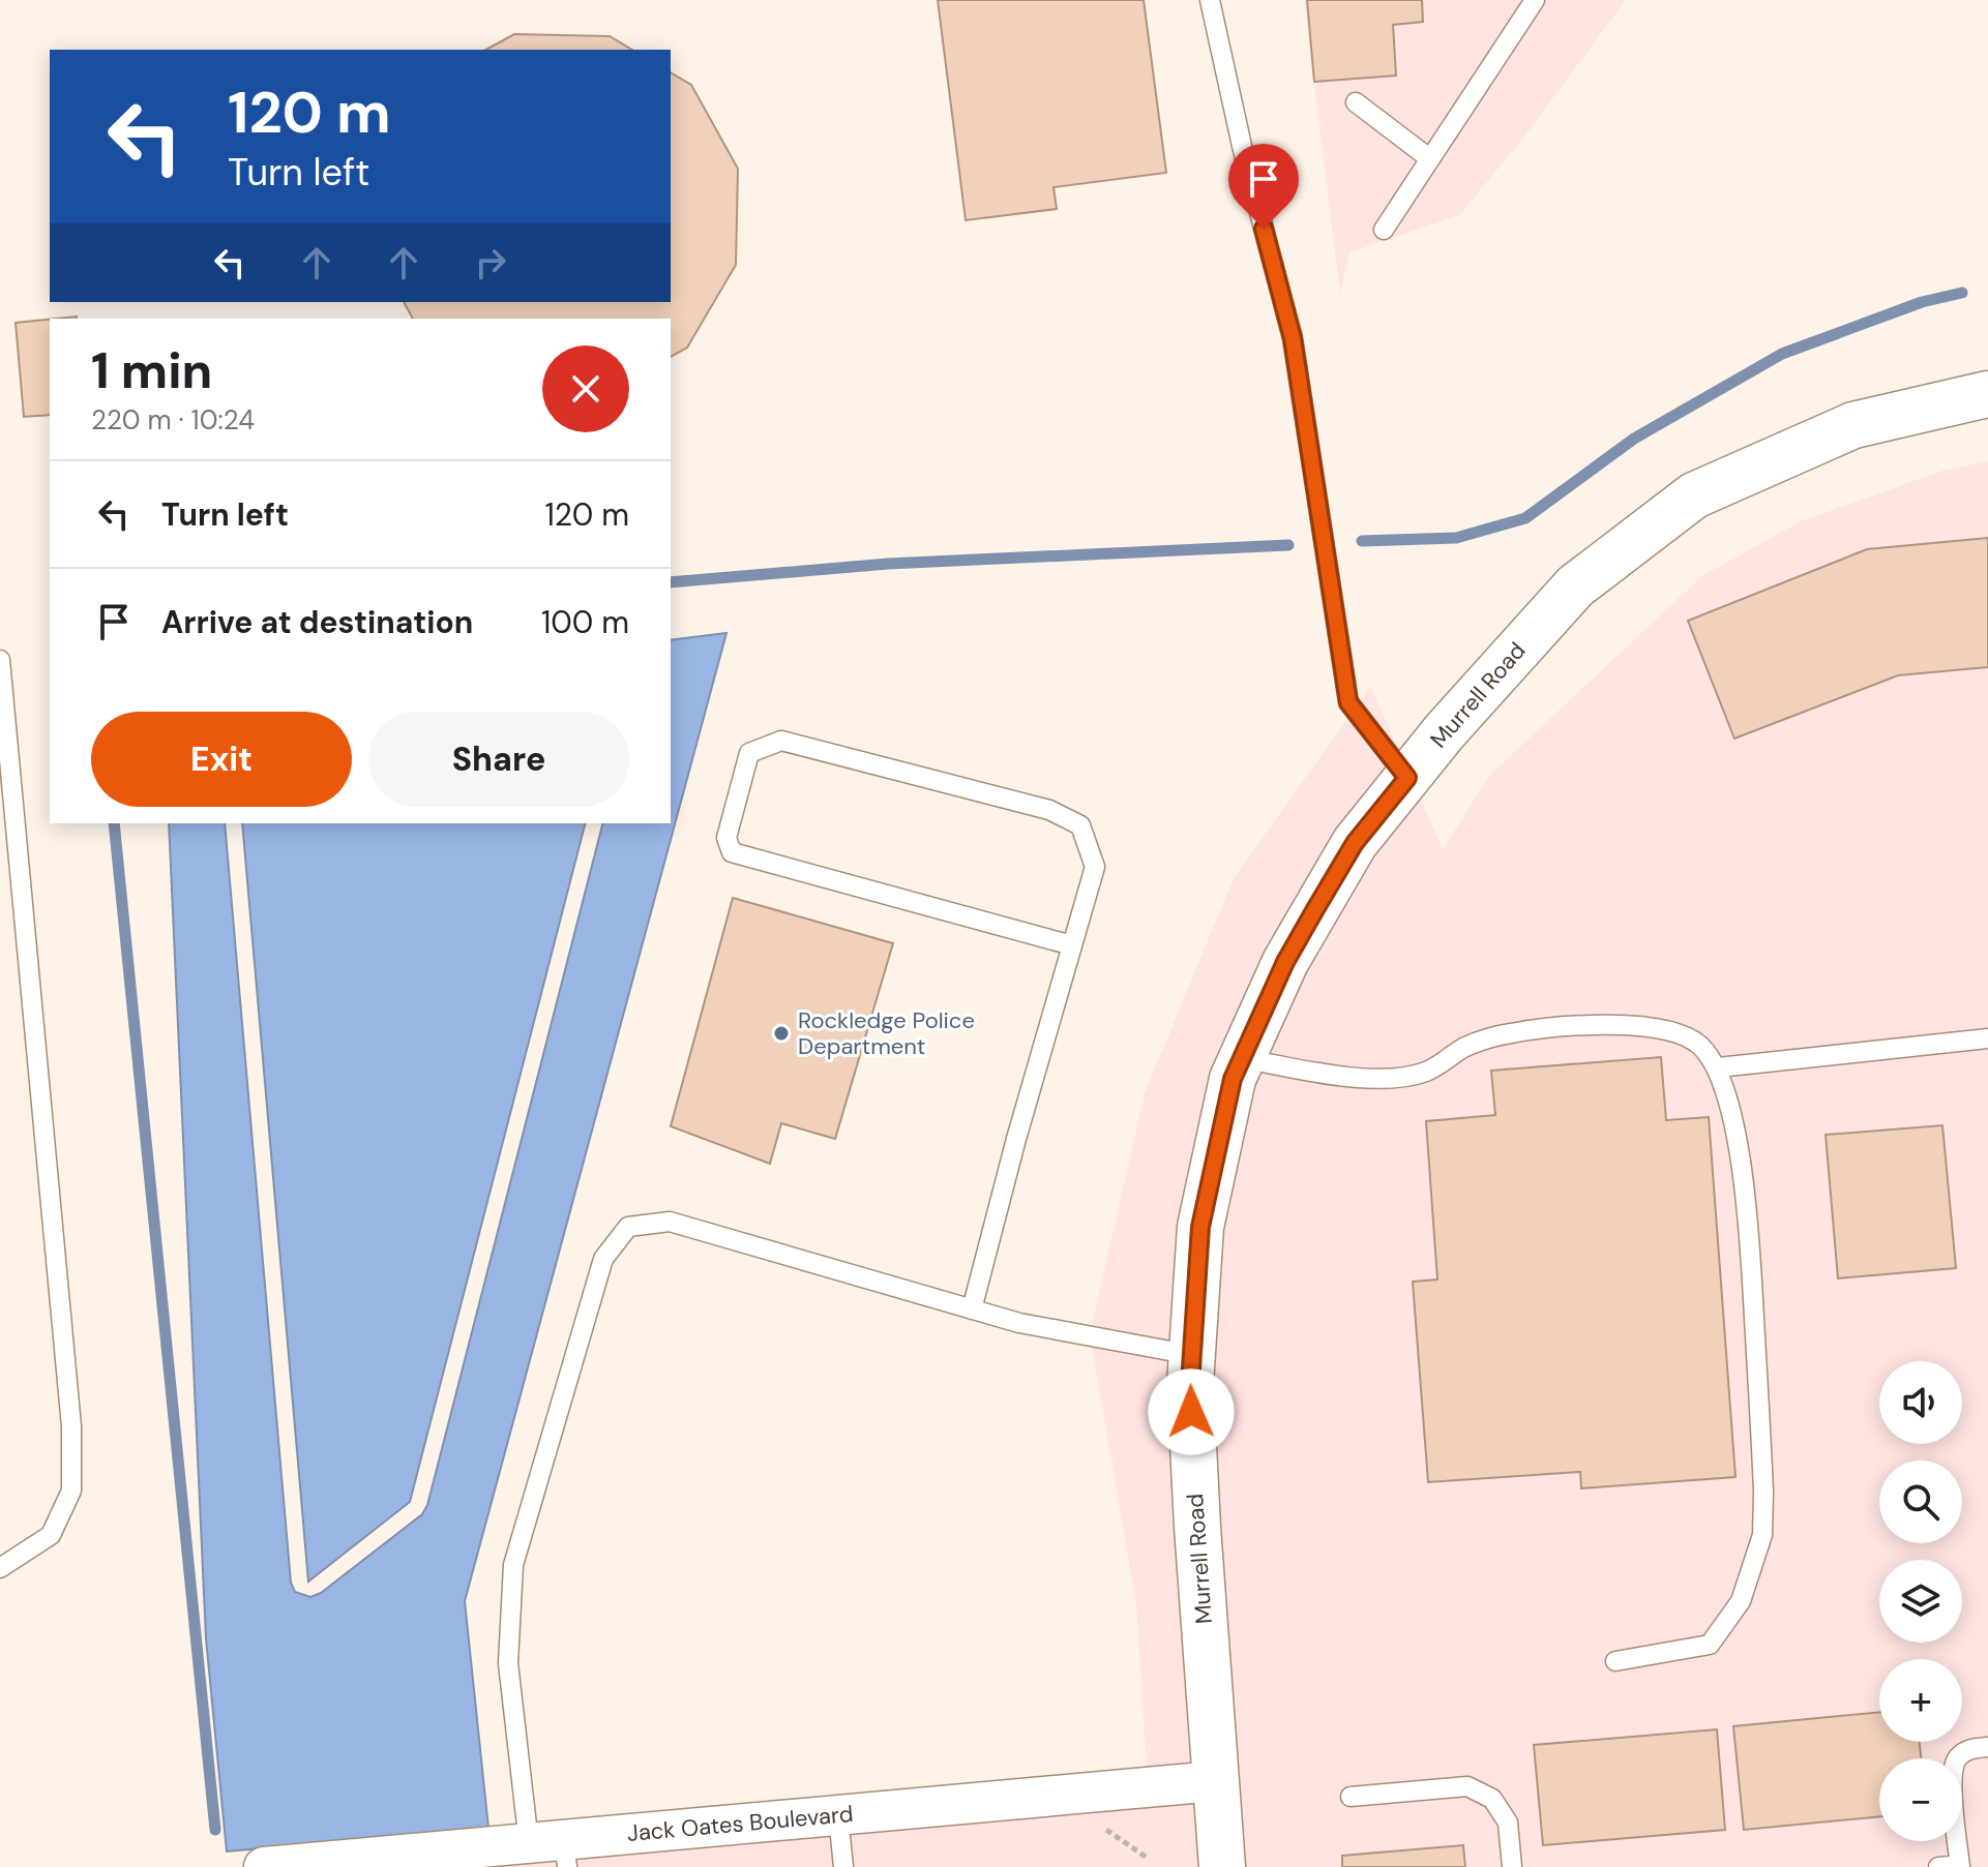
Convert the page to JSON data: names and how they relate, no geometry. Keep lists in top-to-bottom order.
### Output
{
  "streets": {
    "street": ["Murrell Road", "Jack Oates Boulevard"]
  },
  "crossings": [
    ["Murrell Road", "Jack Oates Boulevard"]
  ],
  "places": ["Rockledge Police Department"],
  "page": {
    "turn": ["120 m", "Turn left"],
    "heading": ["1 min", "220 m · 10:24"],
    "list": [
      {
        "name": "Turn left",
        "value": "120 m"
      },
      {
        "name": "Arrive at destination",
        "value": "100 m"
      }
    ],
    "buttons": ["Exit", "Share"],
    "map_buttons": ["+", "−"]
  }
}
